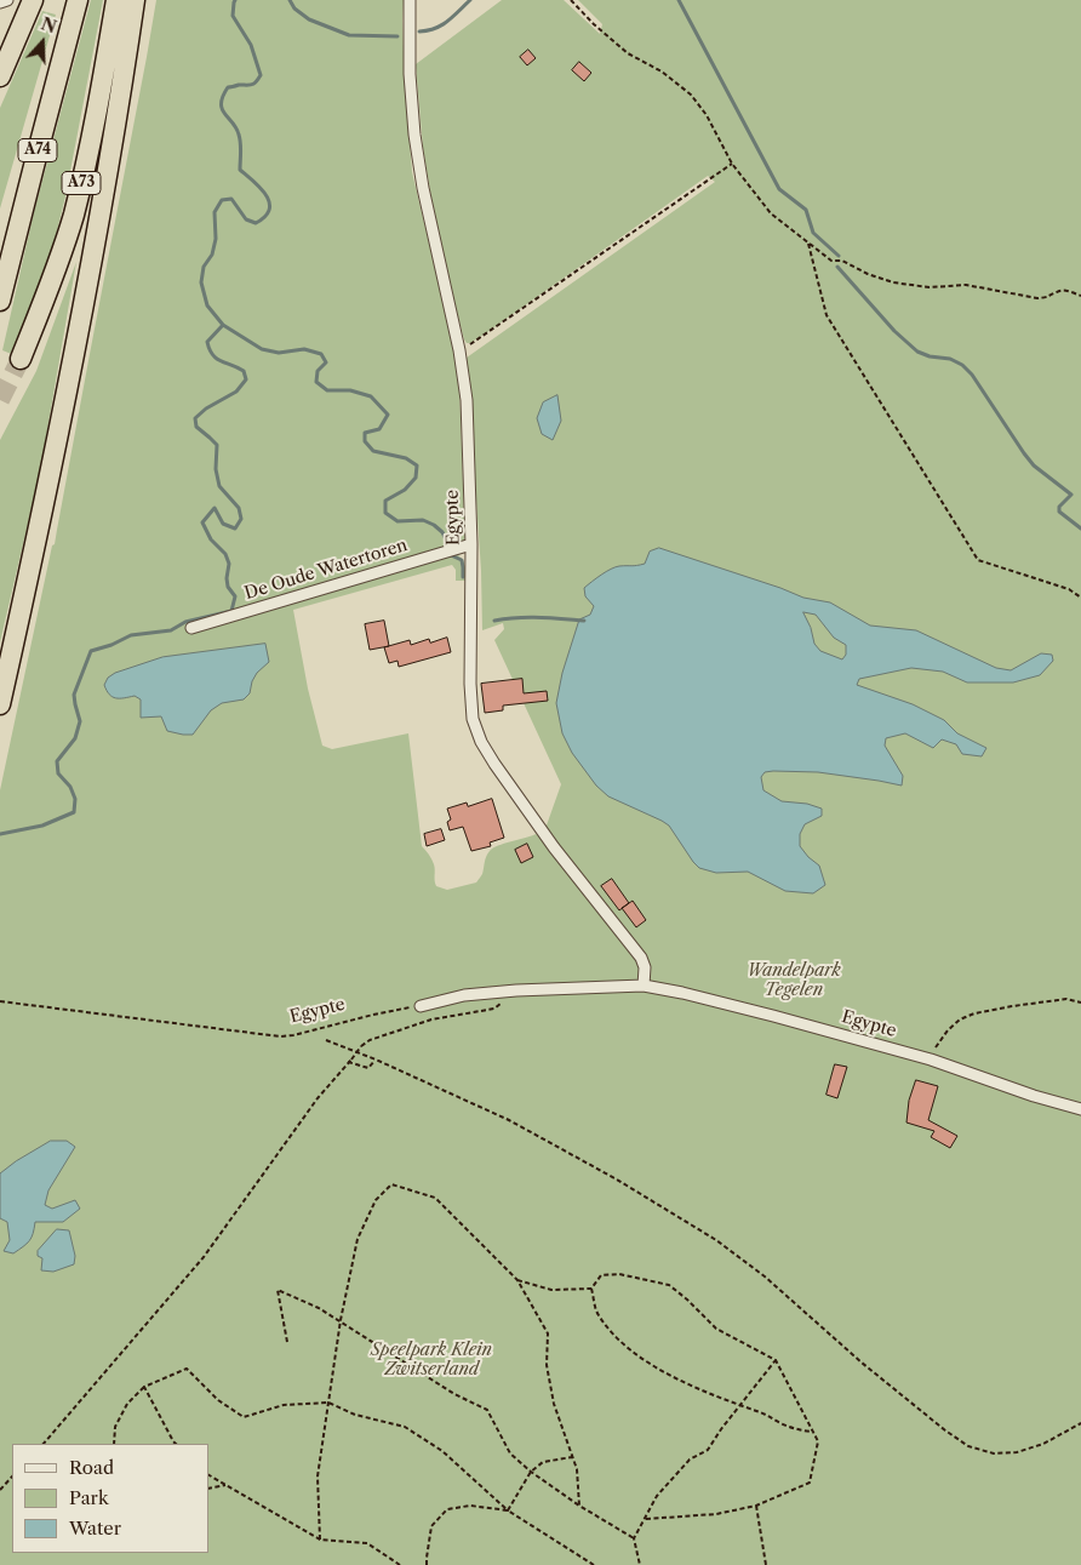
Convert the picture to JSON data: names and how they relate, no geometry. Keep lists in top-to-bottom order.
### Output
{
  "streets": {
    "highway": ["A74", "A73"],
    "street": ["Egypte", "De Oude Watertoren"]
  },
  "crossings": [
    ["Egypte", "De Oude Watertoren"]
  ],
  "parks": ["Wandelpark Tegelen", "Speelpark Klein Zwitserland"],
  "legend": ["Road", "Park", "Water"],
  "north": "top"
}
